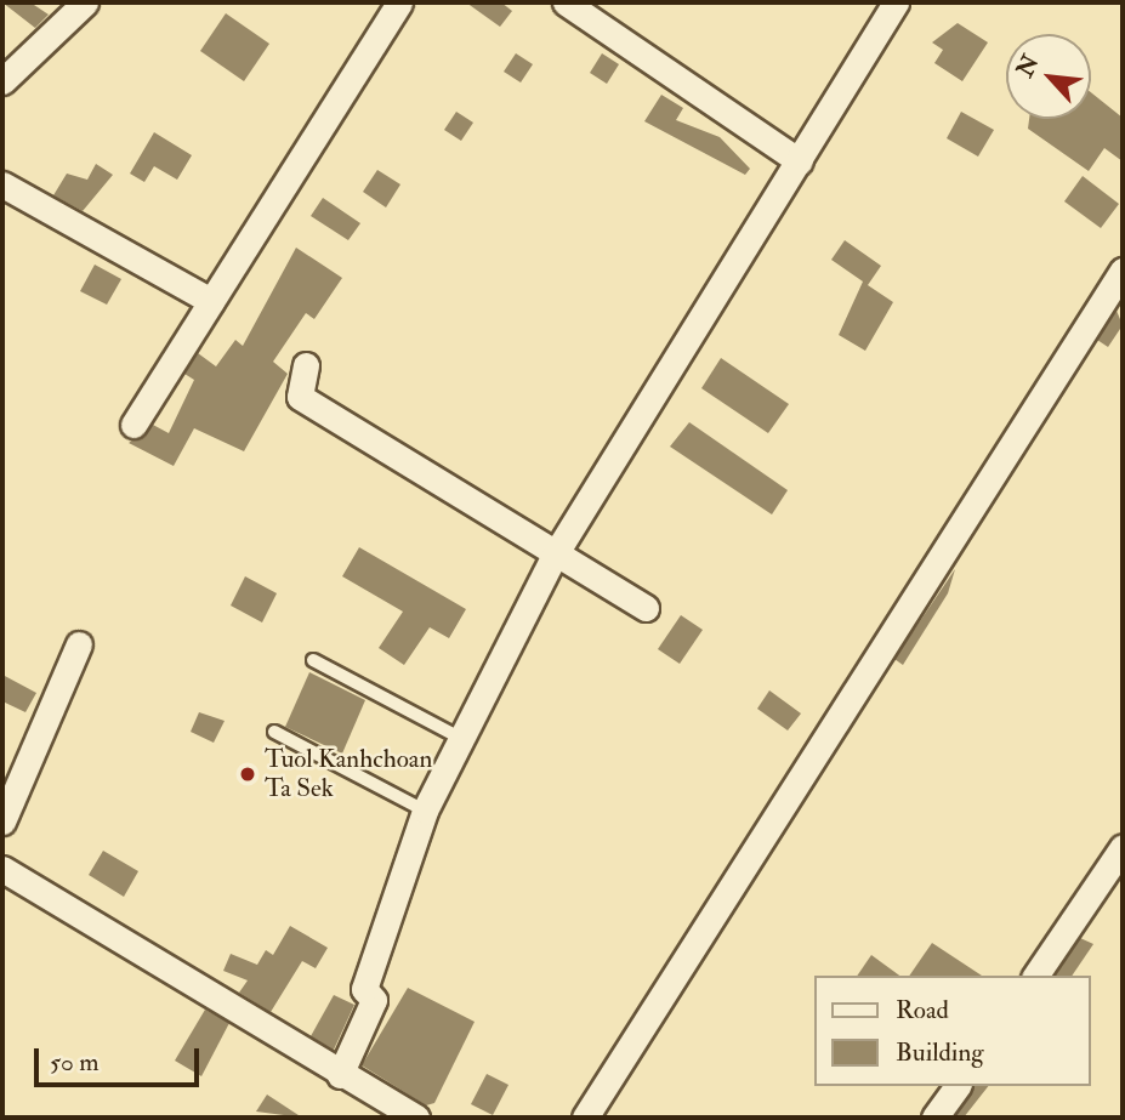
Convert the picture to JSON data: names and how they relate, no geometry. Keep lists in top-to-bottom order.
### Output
{
  "places": ["Tuol Kanhchoan Ta Sek"],
  "legend": ["Road", "Building"],
  "scale_bar": "50 m",
  "north": "top left"
}
